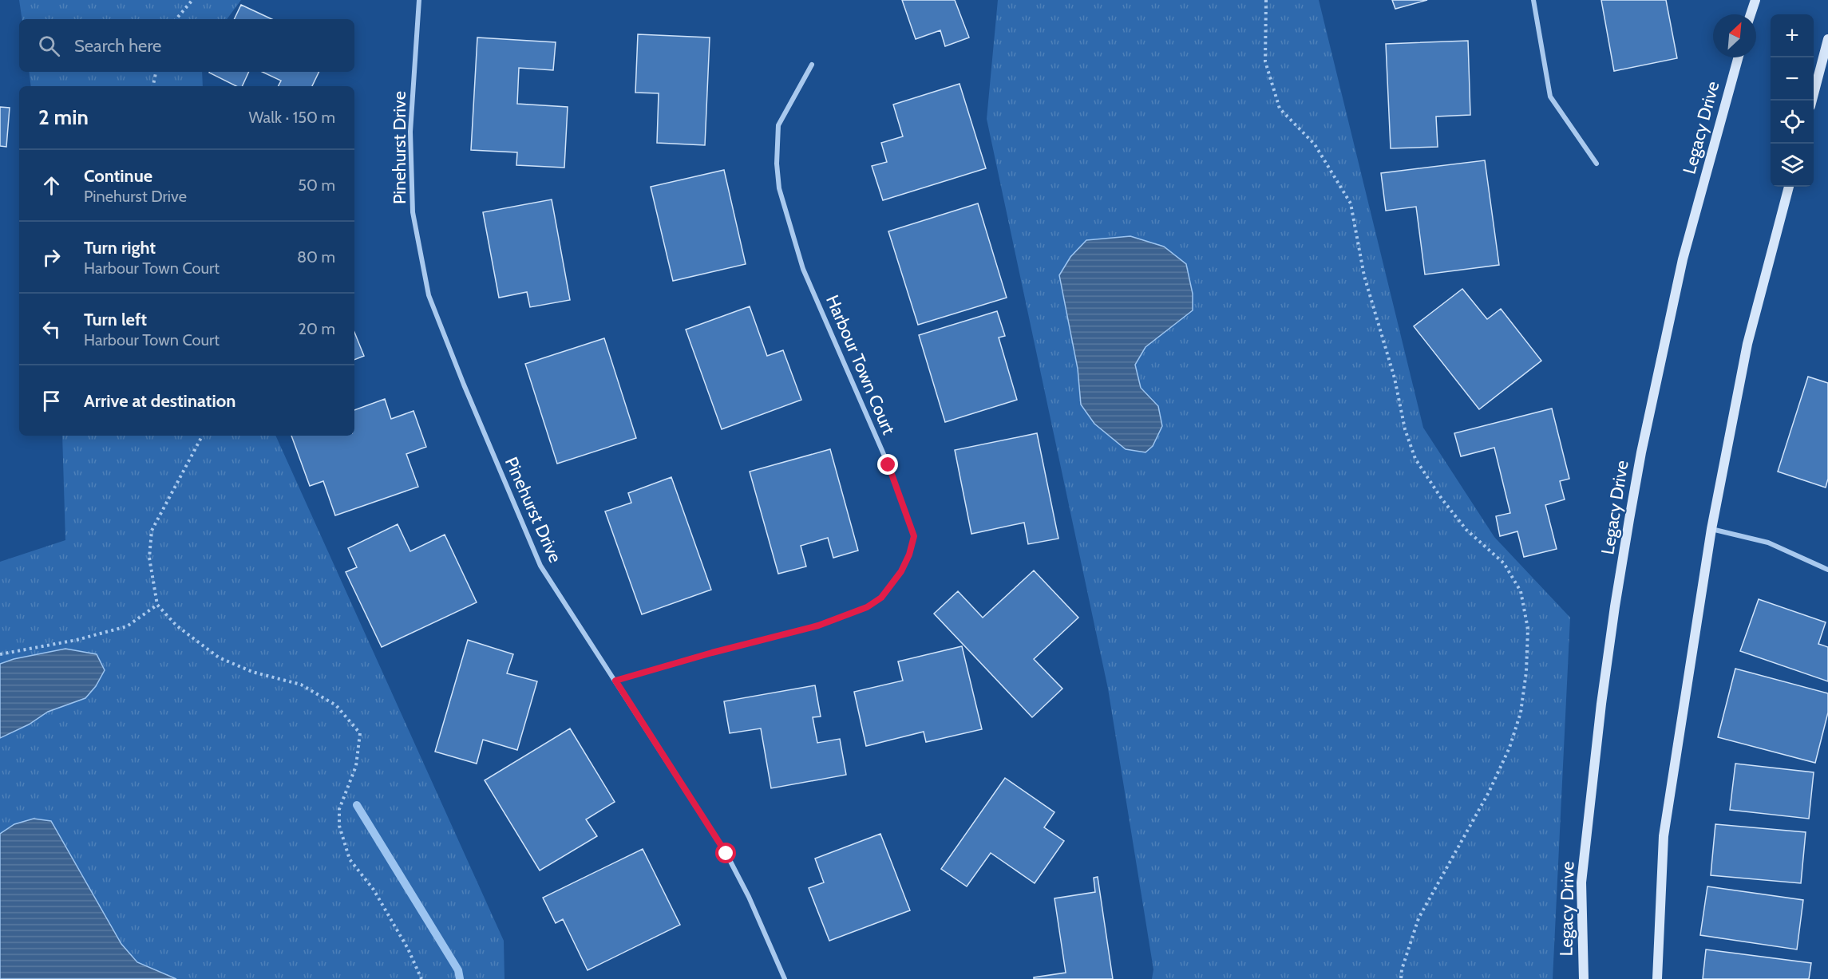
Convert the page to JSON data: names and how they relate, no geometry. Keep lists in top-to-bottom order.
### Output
{
  "streets": {
    "main road": ["Legacy Drive"],
    "street": ["Pinehurst Drive", "Harbour Town Court"]
  },
  "crossings": [
    ["Pinehurst Drive", "Harbour Town Court"]
  ],
  "north": "top right",
  "page": {
    "map_buttons": ["+", "−"],
    "search": "Search here",
    "heading": ["2 min", "Walk · 150 m"],
    "list": [
      ["Continue", "Pinehurst Drive", "50 m"],
      ["Turn right", "Harbour Town Court", "80 m"],
      ["Turn left", "Harbour Town Court", "20 m"],
      "Arrive at destination"
    ]
  }
}
